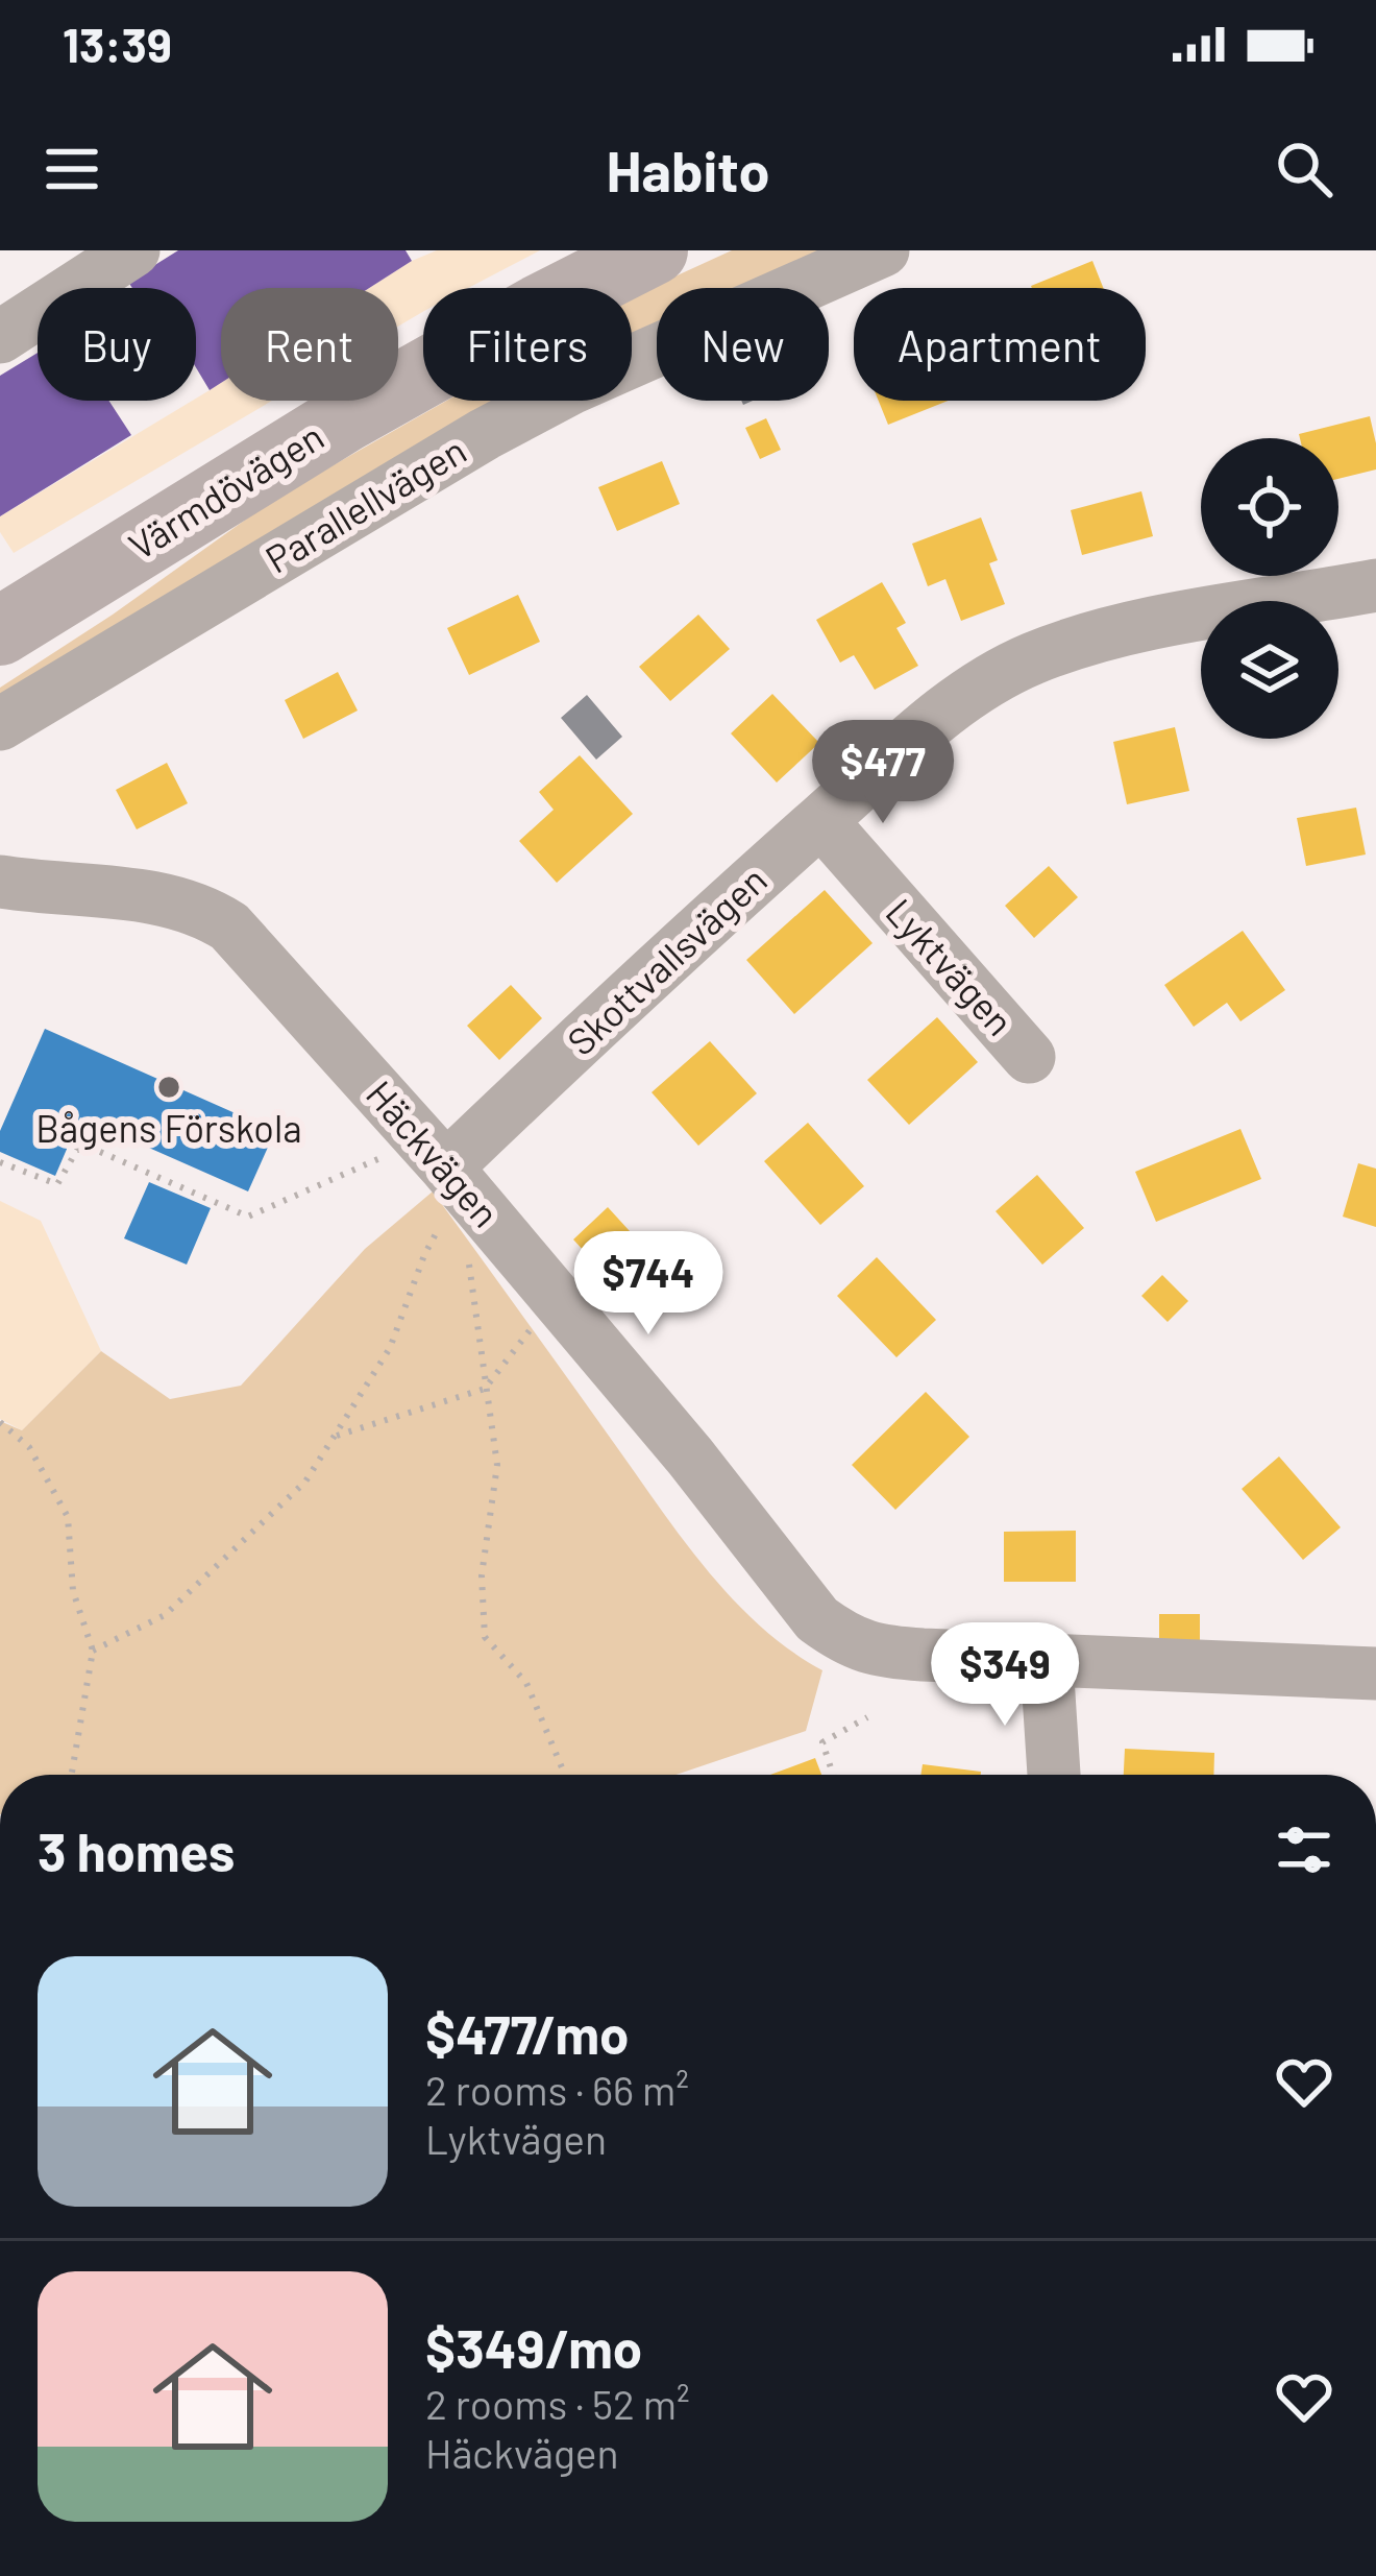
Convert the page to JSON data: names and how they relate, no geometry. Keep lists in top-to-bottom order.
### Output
{
  "streets": {
    "main road": ["Värmdövägen"],
    "street": [
      "Parallellvägen",
      "Skottvallsvägen",
      "Lyktvägen",
      "Häckvägen"
    ]
  },
  "crossings": [
    ["Skottvallsvägen", "Lyktvägen"],
    ["Skottvallsvägen", "Häckvägen"]
  ],
  "places": ["Bågens Förskola"],
  "page": {
    "status": "13:39",
    "header": "Habito",
    "chip": [
      "Buy",
      "Rent",
      "Filters",
      "New",
      "Apartment"
    ],
    "price": ["$477", "$744", "$349"],
    "heading": "3 homes",
    "list": [
      {
        "name": "$477/mo",
        "note": "2 rooms · 66 m² · Lyktvägen"
      },
      {
        "name": "$349/mo",
        "note": "2 rooms · 52 m² · Häckvägen"
      }
    ]
  }
}
